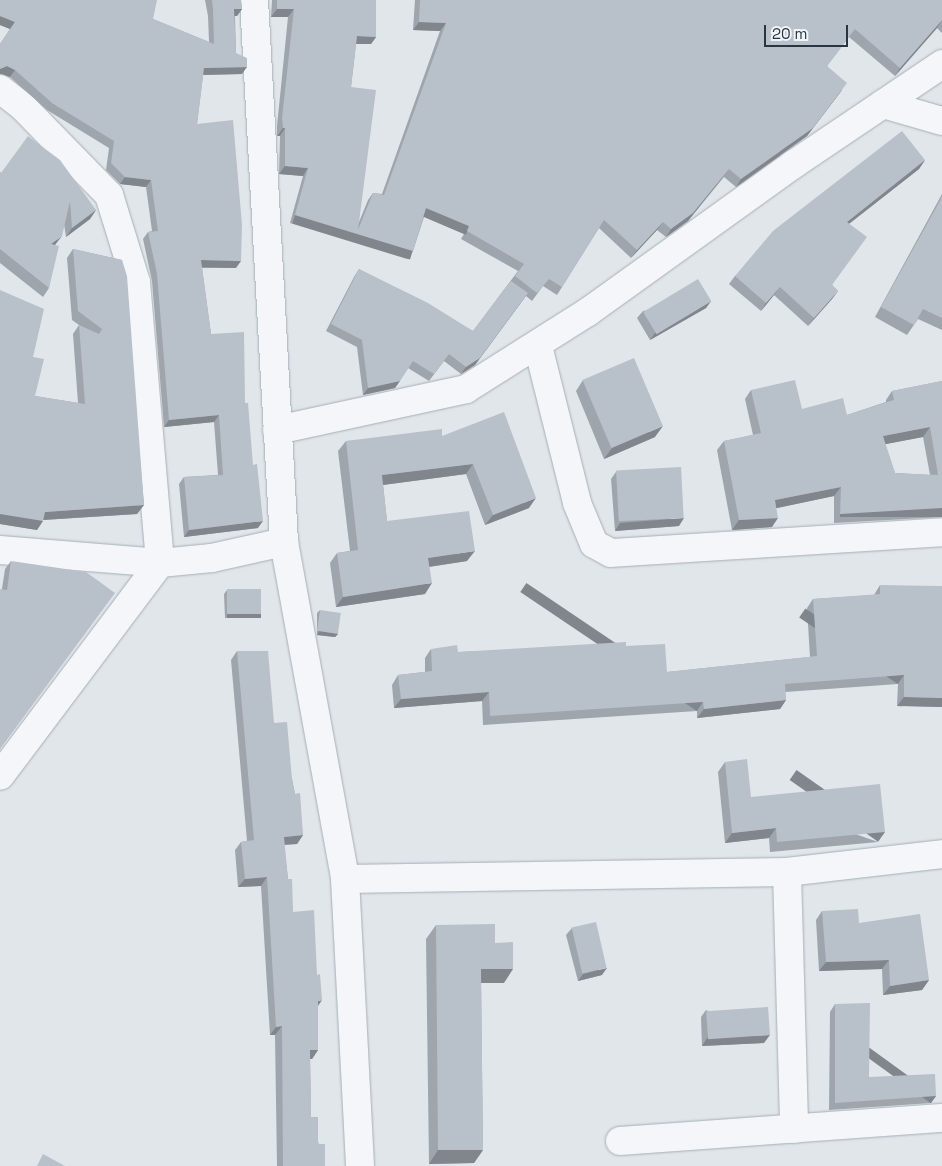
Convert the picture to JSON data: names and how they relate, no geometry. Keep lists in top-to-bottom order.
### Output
{
  "scale_bar": "20 m"
}
